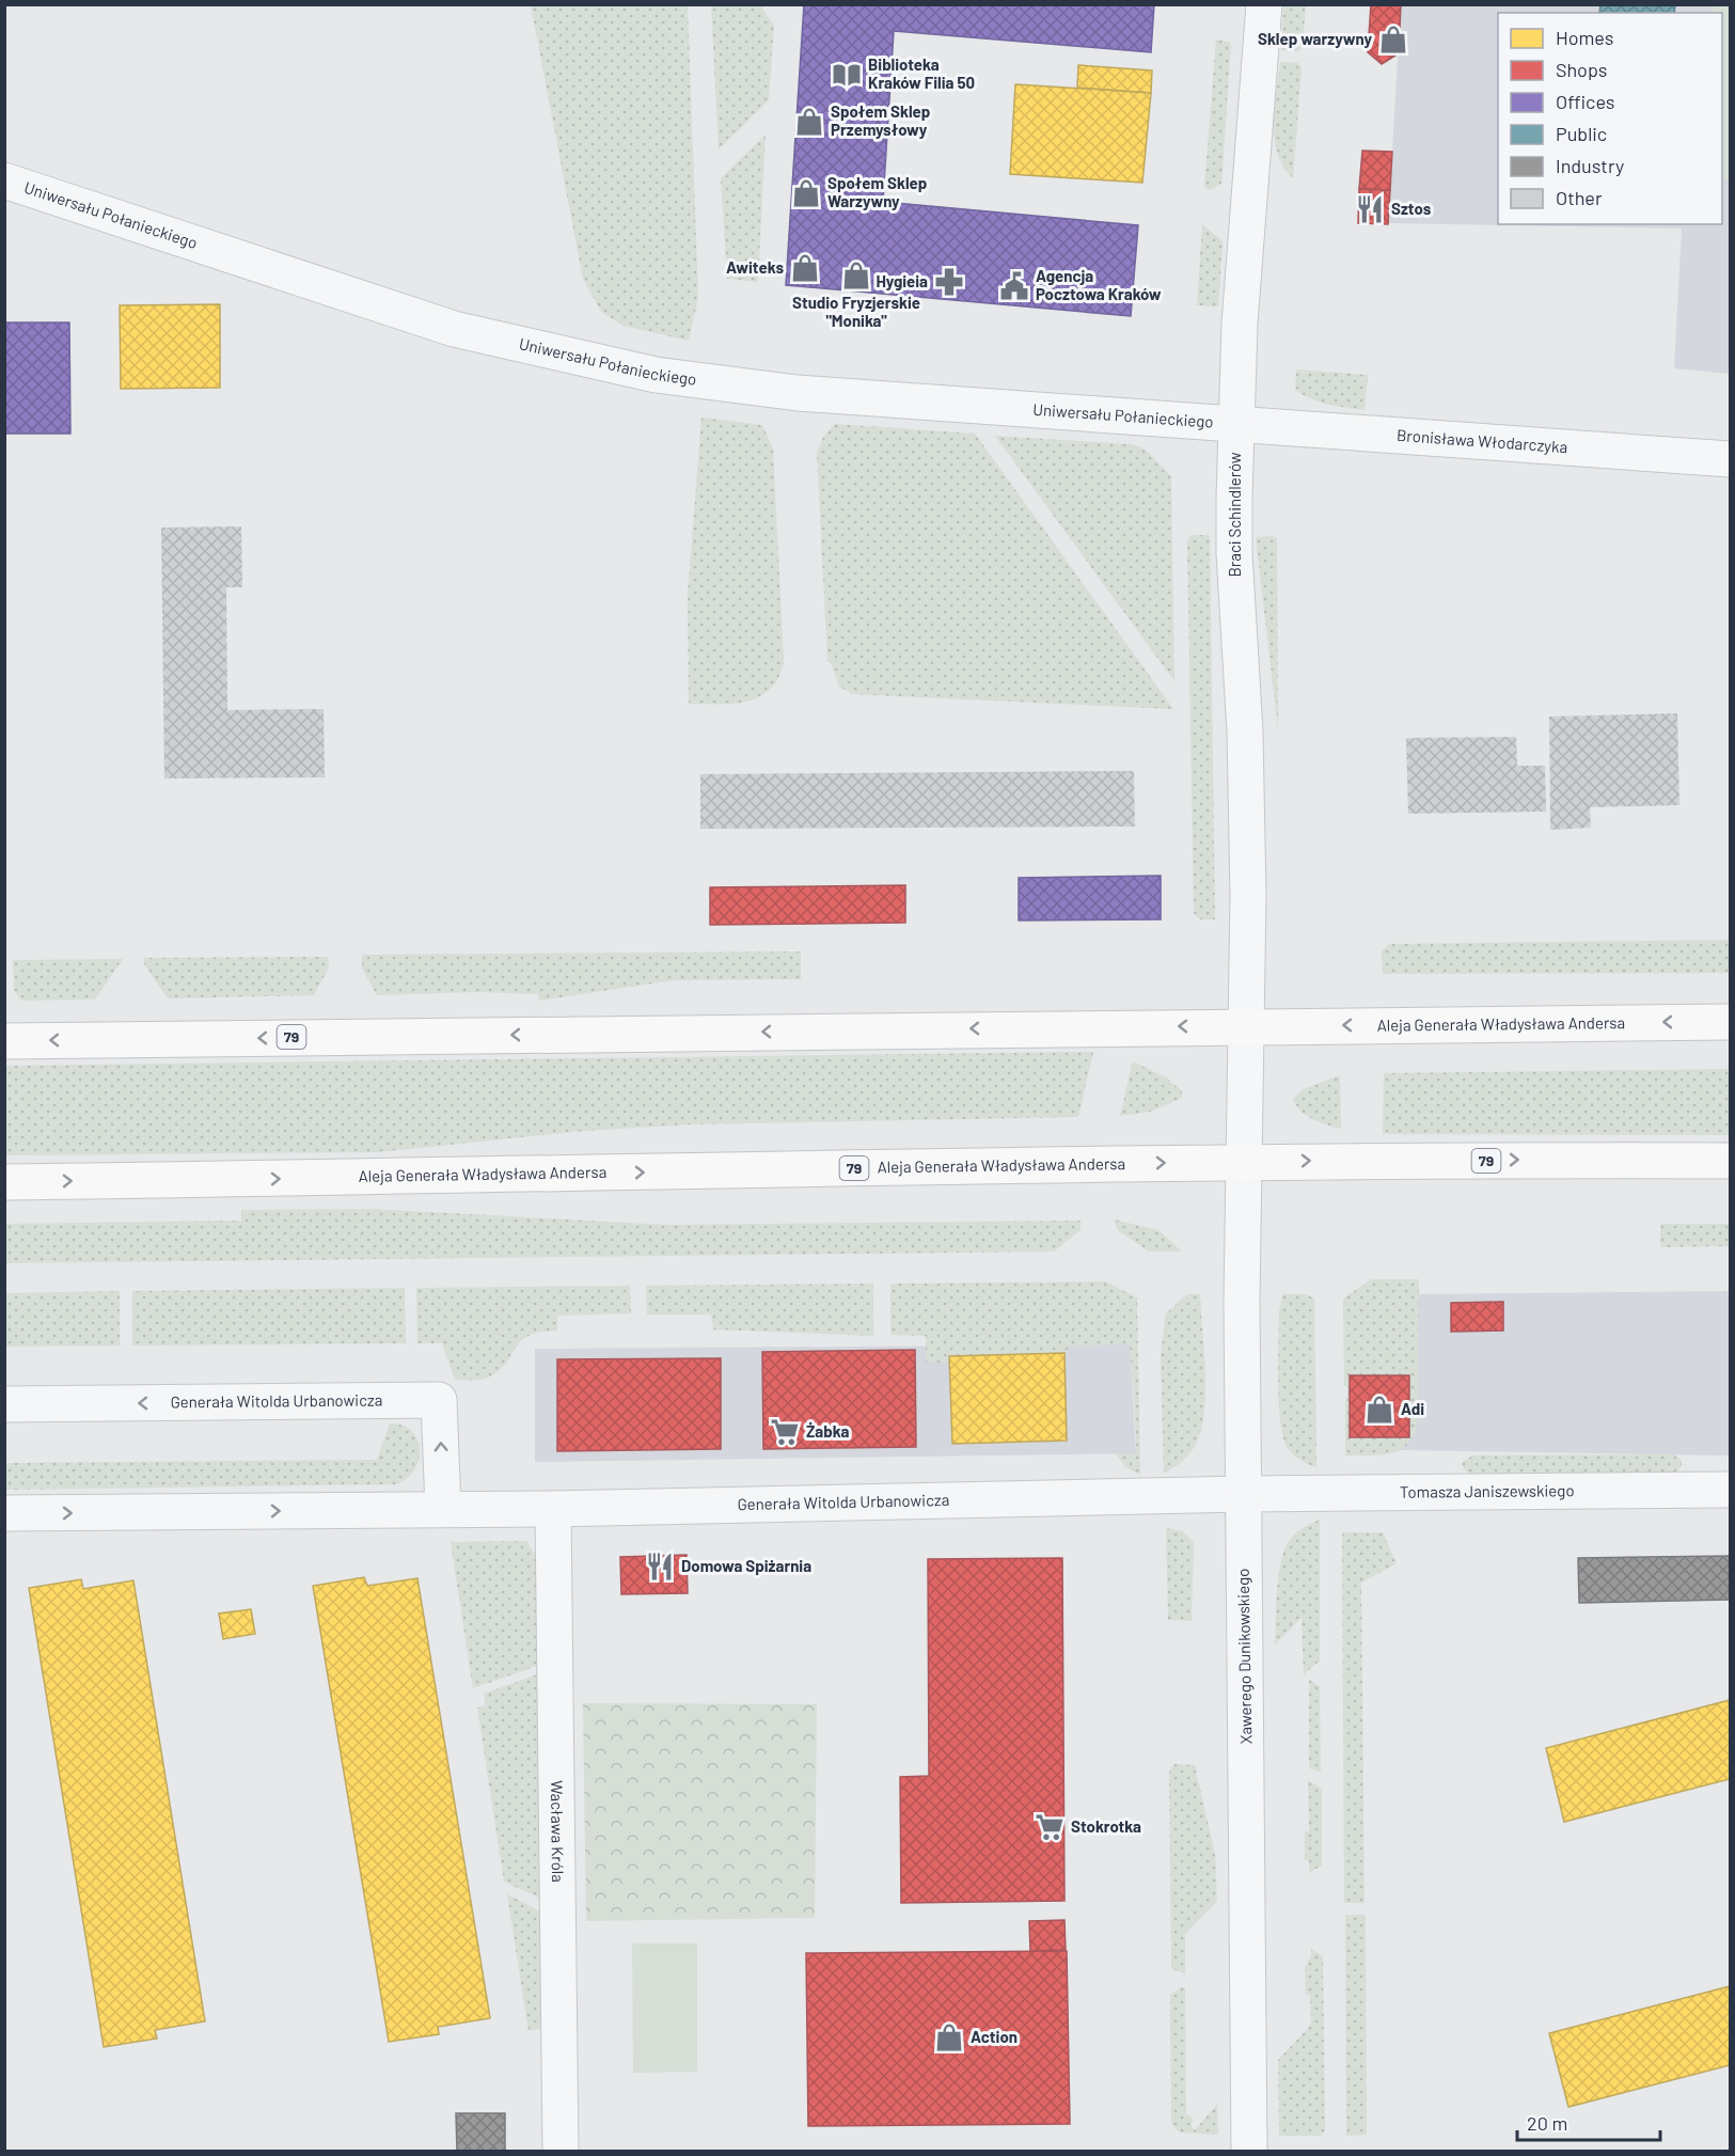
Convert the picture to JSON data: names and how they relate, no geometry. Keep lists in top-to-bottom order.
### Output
{
  "streets": {
    "main road": ["Aleja Generała Władysława Andersa", "79"],
    "street": [
      "Uniwersału Połanieckiego",
      "Bronisława Włodarczyka",
      "Braci Schindlerów",
      "Generała Witolda Urbanowicza",
      "Tomasza Janiszewskiego",
      "Xawerego Dunikowskiego",
      "Wacława Króla"
    ]
  },
  "crossings": [
    ["Uniwersału Połanieckiego", "Bronisława Włodarczyka"],
    ["Uniwersału Połanieckiego", "Braci Schindlerów"],
    ["Bronisława Włodarczyka", "Braci Schindlerów"],
    ["Braci Schindlerów", "Aleja Generała Władysława Andersa"],
    ["Braci Schindlerów", "Xawerego Dunikowskiego"],
    ["Aleja Generała Władysława Andersa", "Xawerego Dunikowskiego"],
    ["Generała Witolda Urbanowicza", "Tomasza Janiszewskiego"],
    ["Generała Witolda Urbanowicza", "Xawerego Dunikowskiego"],
    ["Generała Witolda Urbanowicza", "Wacława Króla"],
    ["Tomasza Janiszewskiego", "Xawerego Dunikowskiego"]
  ],
  "places": {
    "shop": [
      "Sklep warzywny",
      "Społem Sklep Przemysłowy",
      "Społem Sklep Warzywny",
      "Awiteks",
      "Studio Fryzjerskie \"Monika\"",
      "Adi",
      "Action"
    ],
    "library": ["Biblioteka Kraków Filia 50"],
    "restaurant": ["Sztos", "Domowa Spiżarnia"],
    "pharmacy": ["Hygieia"],
    "public building": ["Agencja Pocztowa Kraków"],
    "supermarket": ["Żabka", "Stokrotka"]
  },
  "legend": [
    "Homes",
    "Shops",
    "Offices",
    "Public",
    "Industry",
    "Other"
  ],
  "scale_bar": "20 m"
}
